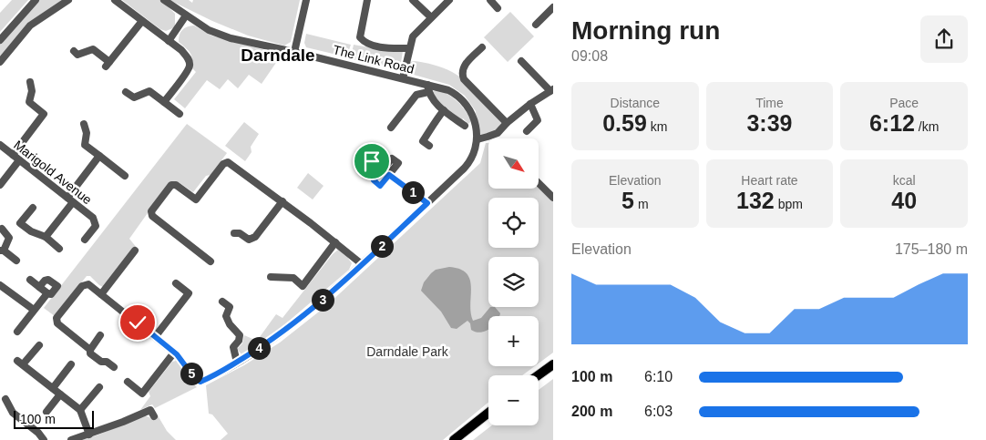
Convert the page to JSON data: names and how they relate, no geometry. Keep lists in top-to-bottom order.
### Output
{
  "streets": {
    "street": ["The Link Road", "Marigold Avenue"]
  },
  "districts": ["Darndale"],
  "parks": ["Darndale Park"],
  "scale_bar": "100 m",
  "north": "bottom right",
  "page": {
    "heading": ["Morning run", "09:08"],
    "stats": [
      ["Distance", "0.59 km"],
      ["Time", "3:39"],
      ["Pace", "6:12 /km"],
      ["Elevation", "5 m"],
      ["Heart rate", "132 bpm"],
      ["kcal", "40"]
    ],
    "map_buttons": ["+", "−"],
    "pins": [
      "1",
      "2",
      "3",
      "4",
      "5"
    ],
    "chart": ["Elevation", "175–180 m"],
    "list": [
      {
        "name": "100 m",
        "note": "6:10"
      },
      {
        "name": "200 m",
        "note": "6:03"
      }
    ],
    "scale": "100 m"
  }
}
